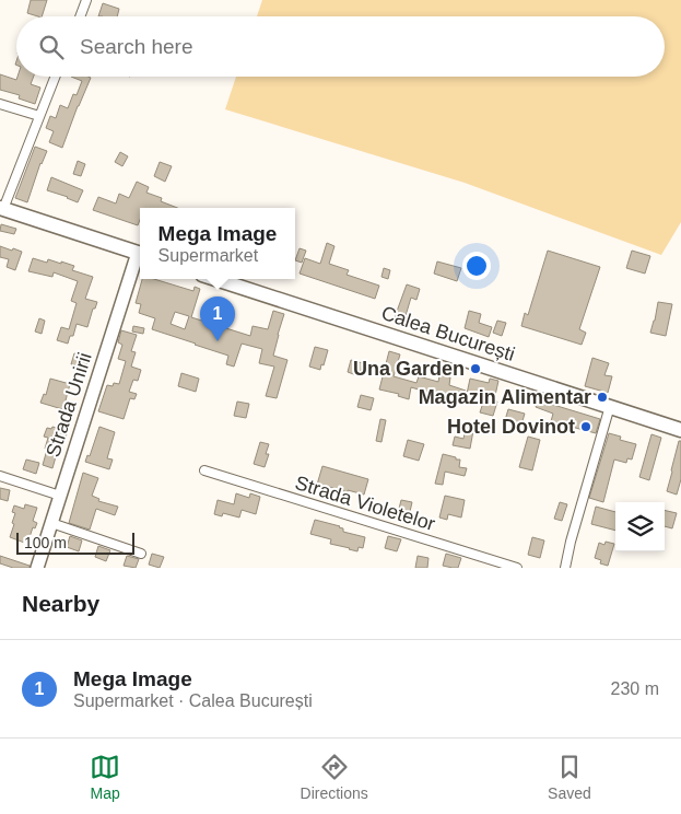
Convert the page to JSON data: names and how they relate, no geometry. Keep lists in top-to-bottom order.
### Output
{
  "streets": {
    "main road": ["Calea București", "Strada Unirii"],
    "street": ["Strada Violetelor"]
  },
  "places": ["Una Garden", "Magazin Alimentar", "Hotel Dovinot"],
  "scale_bar": "100 m",
  "page": {
    "search": "Search here",
    "popup": ["Mega Image", "Supermarket"],
    "pins": "1",
    "scale": "100 m",
    "heading": "Nearby",
    "list": [
      {
        "mark": "1",
        "name": "Mega Image",
        "note": "Supermarket · Calea București",
        "value": "230 m"
      }
    ],
    "nav": ["Map", "Directions", "Saved"]
  }
}
